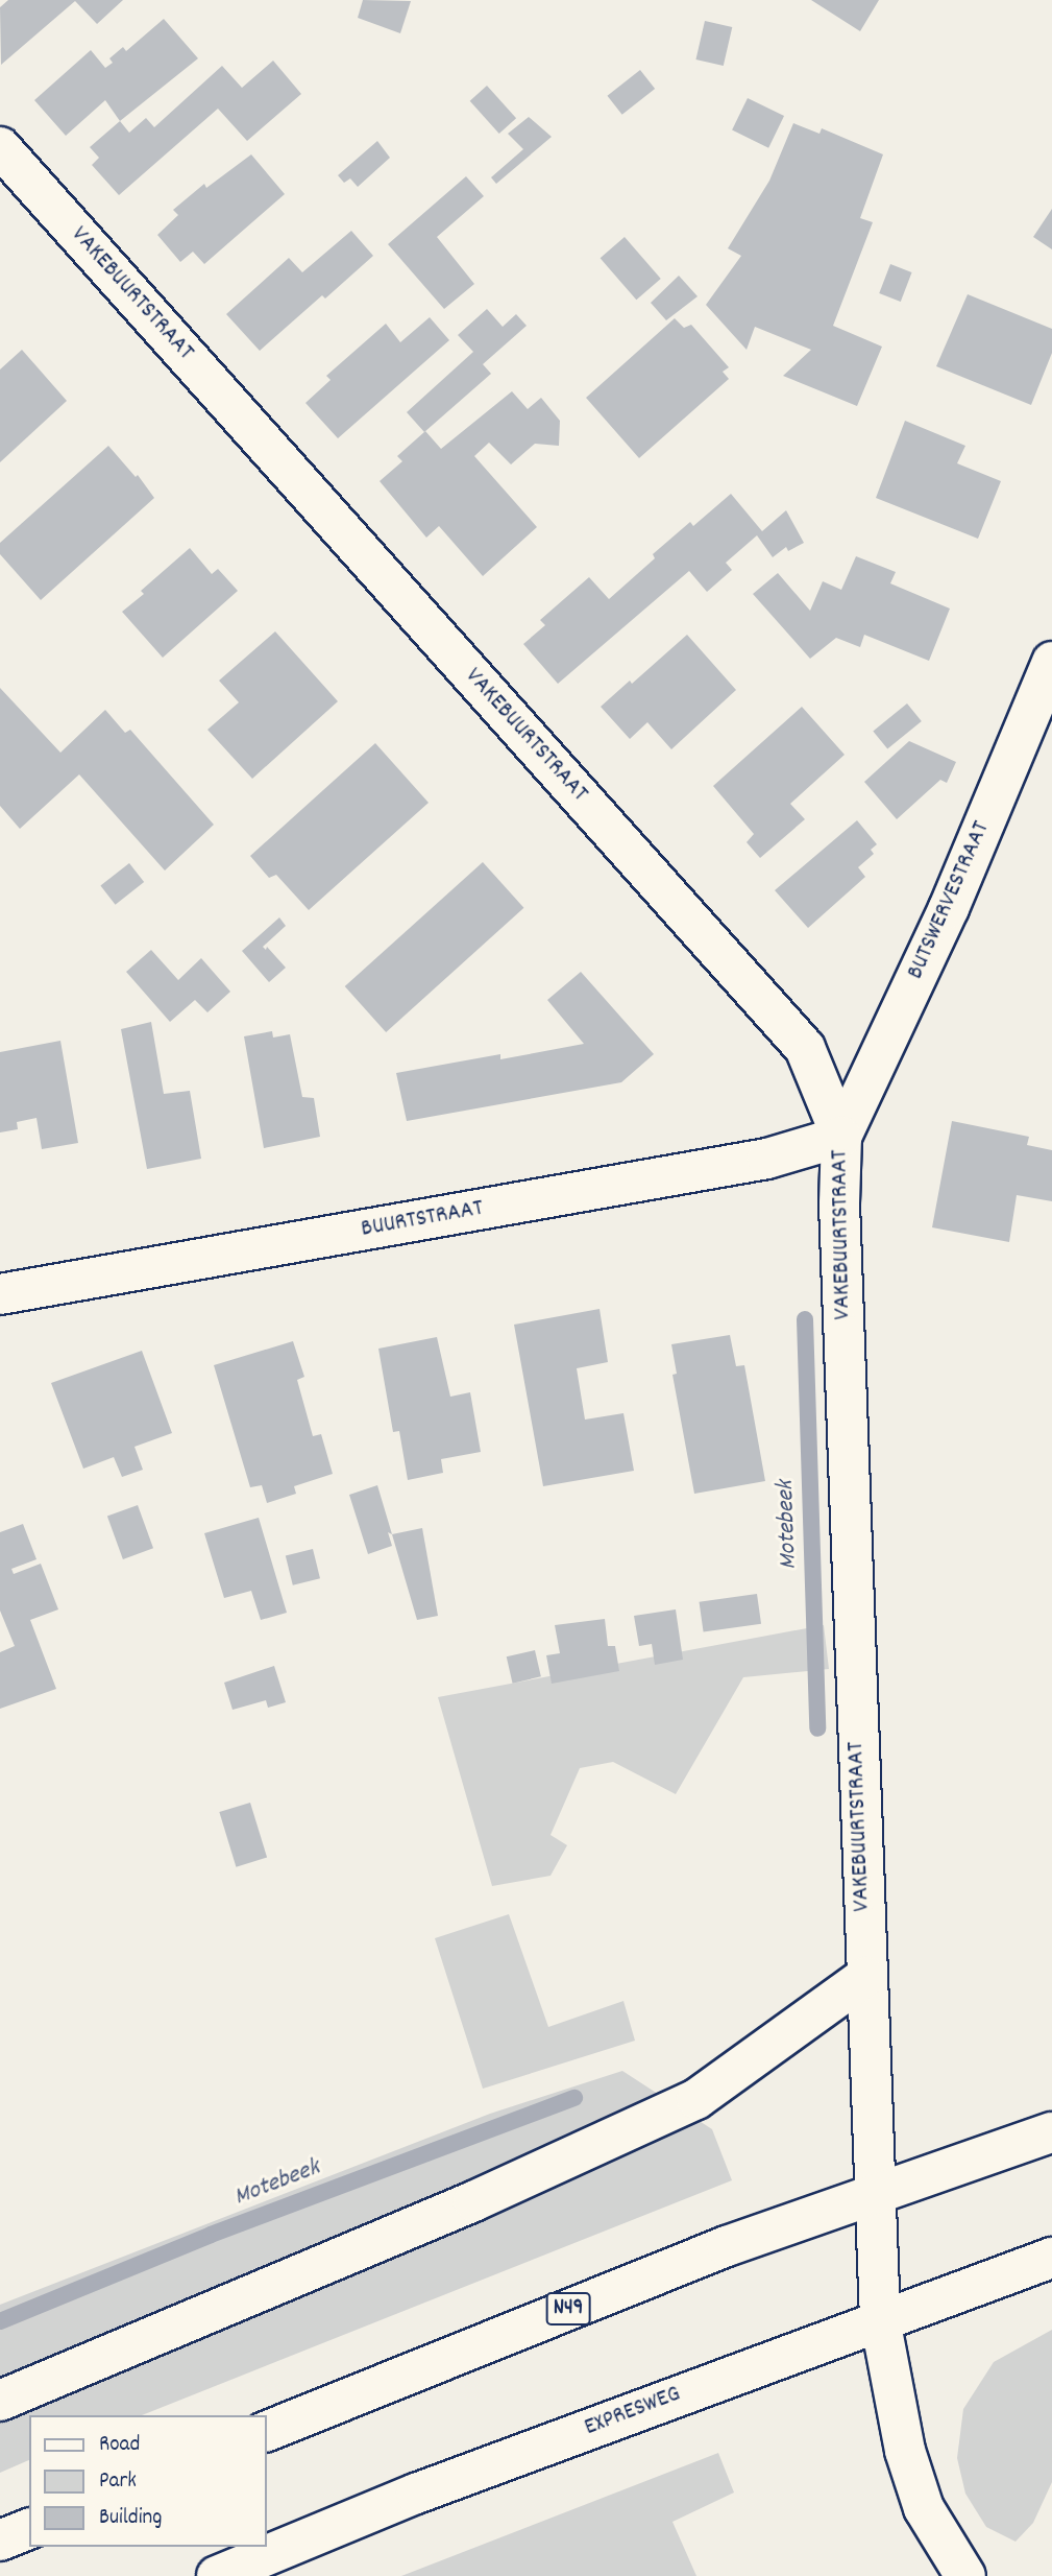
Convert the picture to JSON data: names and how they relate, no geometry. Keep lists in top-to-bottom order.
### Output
{
  "streets": {
    "main road": [
      "VAKEBUURTSTRAAT",
      "BUTSWERVESTRAAT",
      "BUURTSTRAAT",
      "N49",
      "EXPRESWEG"
    ]
  },
  "crossings": [
    ["VAKEBUURTSTRAAT", "BUTSWERVESTRAAT"],
    ["VAKEBUURTSTRAAT", "BUURTSTRAAT"],
    ["VAKEBUURTSTRAAT", "N49"],
    ["VAKEBUURTSTRAAT", "EXPRESWEG"],
    ["BUTSWERVESTRAAT", "BUURTSTRAAT"]
  ],
  "water": ["Motebeek"],
  "legend": ["Road", "Park", "Building"]
}
